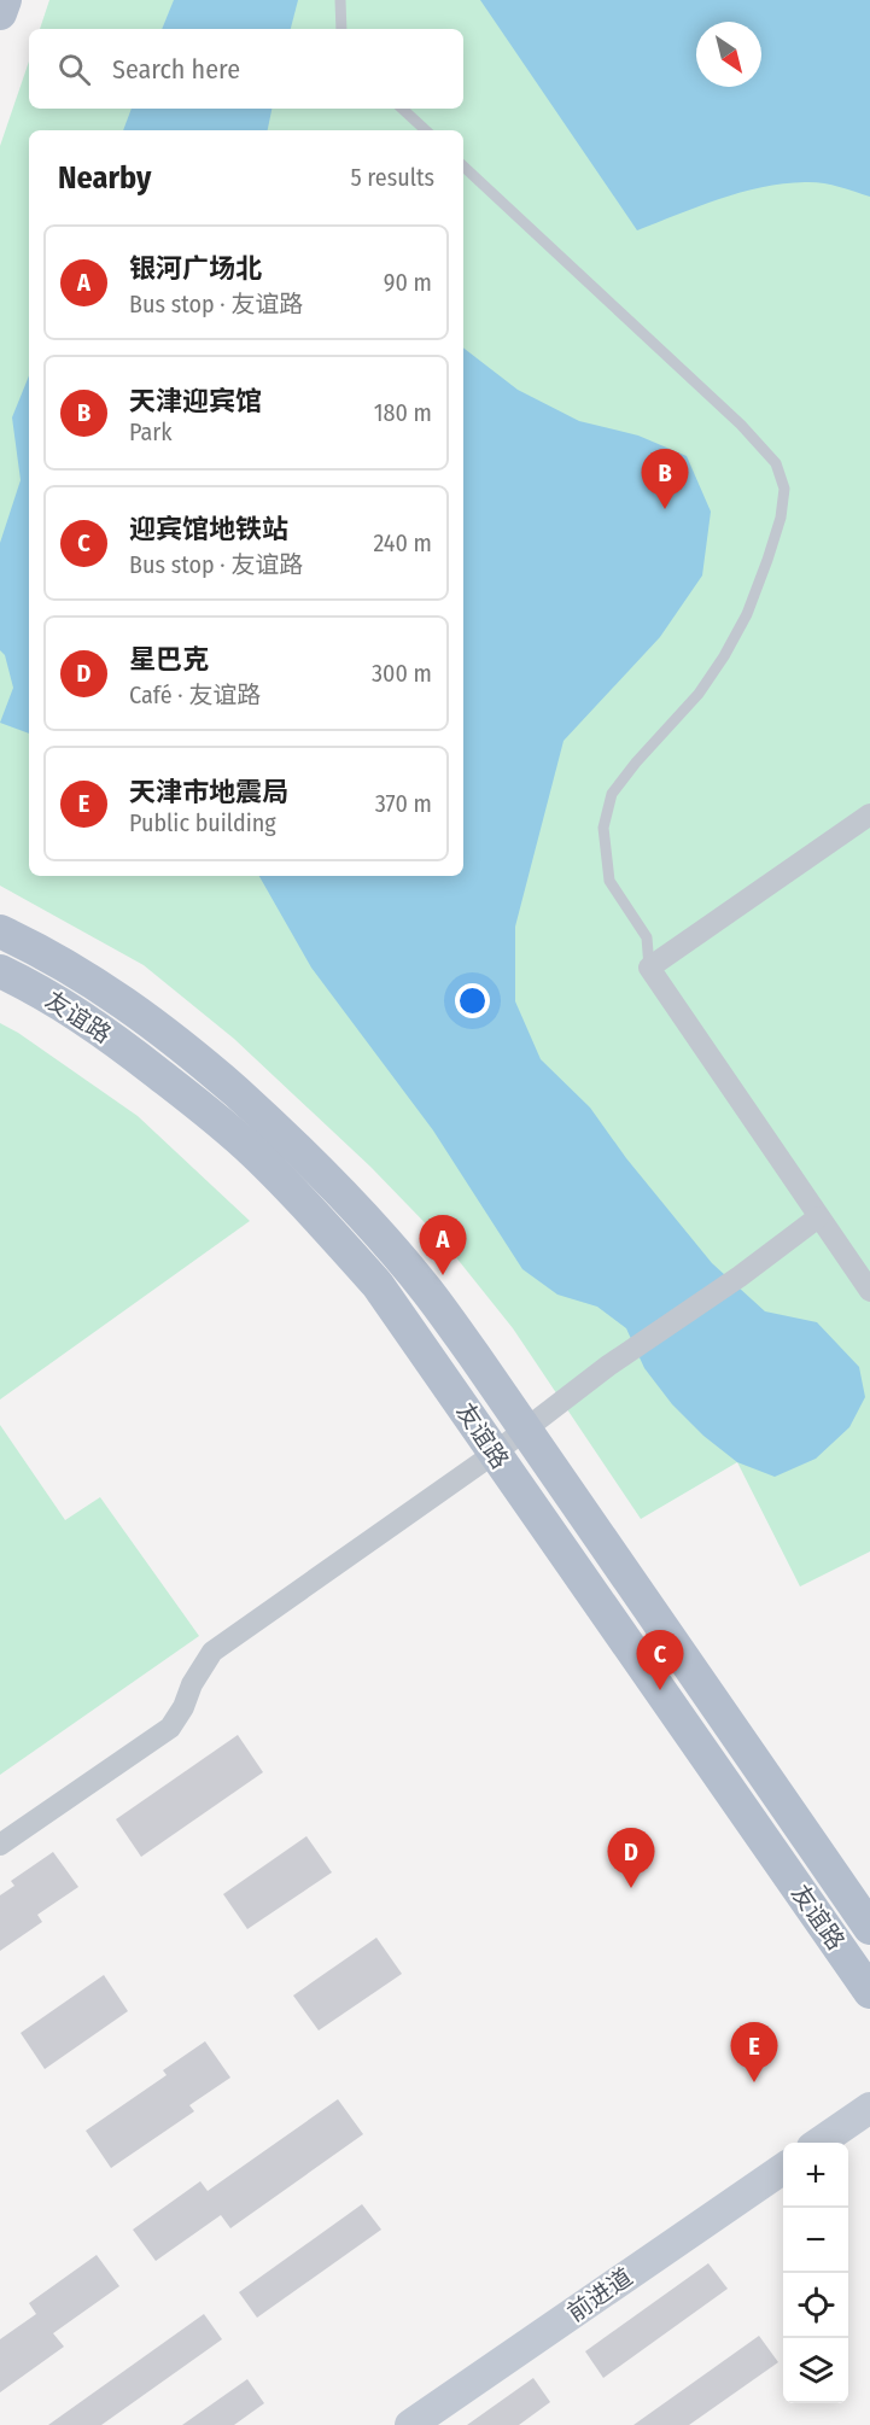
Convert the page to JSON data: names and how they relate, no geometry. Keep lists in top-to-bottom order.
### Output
{
  "streets": {
    "main road": ["友谊路"],
    "street": ["前进道"]
  },
  "north": "bottom right",
  "page": {
    "search": "Search here",
    "heading": ["Nearby", "5 results"],
    "list": [
      {
        "mark": "A",
        "name": "银河广场北",
        "note": "Bus stop · 友谊路",
        "value": "90 m"
      },
      {
        "mark": "B",
        "name": "天津迎宾馆",
        "note": "Park",
        "value": "180 m"
      },
      {
        "mark": "C",
        "name": "迎宾馆地铁站",
        "note": "Bus stop · 友谊路",
        "value": "240 m"
      },
      {
        "mark": "D",
        "name": "星巴克",
        "note": "Café · 友谊路",
        "value": "300 m"
      },
      {
        "mark": "E",
        "name": "天津市地震局",
        "note": "Public building",
        "value": "370 m"
      }
    ],
    "pins": [
      "B",
      "A",
      "C",
      "D",
      "E"
    ],
    "map_buttons": ["+", "−"]
  }
}
